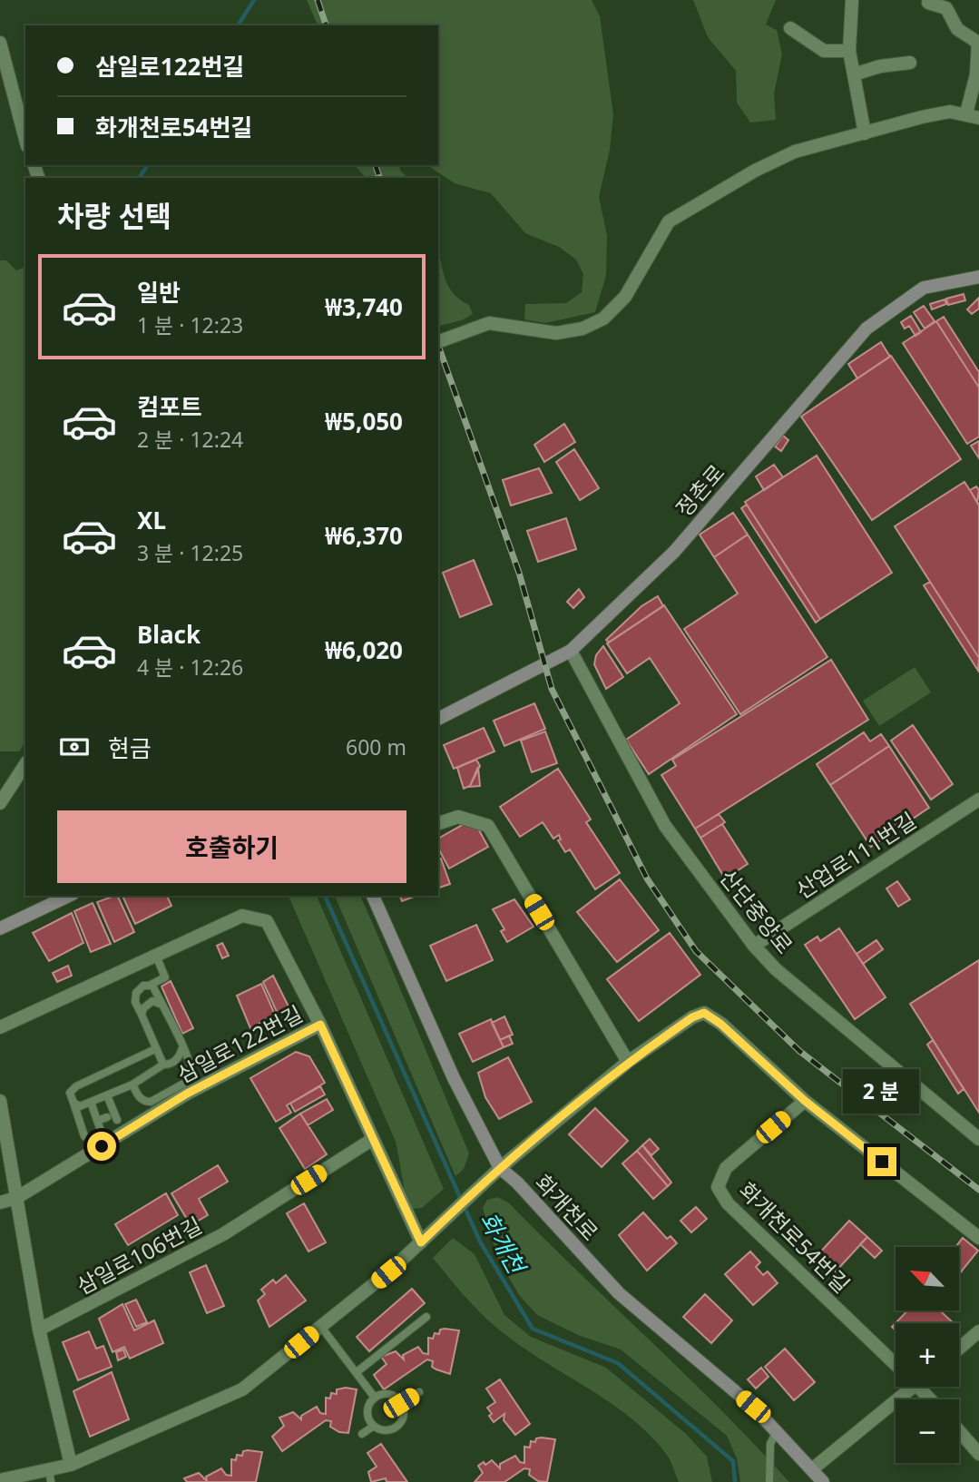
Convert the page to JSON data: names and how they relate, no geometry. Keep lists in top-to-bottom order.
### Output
{
  "streets": {
    "main road": ["정촌로", "화개천로"],
    "street": [
      "산업로111번길",
      "산단중앙로",
      "삼일로122번길",
      "화개천로54번길",
      "삼일로106번길"
    ]
  },
  "crossings": [
    ["정촌로", "산단중앙로"],
    ["산업로111번길", "산단중앙로"]
  ],
  "water": ["화개천"],
  "north": "top left",
  "page": {
    "banner": ["삼일로122번길", "화개천로54번길"],
    "heading": "차량 선택",
    "list": [
      {
        "name": "일반",
        "note": "1 분 · 12:23",
        "value": "₩3,740"
      },
      {
        "name": "컴포트",
        "note": "2 분 · 12:24",
        "value": "₩5,050"
      },
      {
        "name": "XL",
        "note": "3 분 · 12:25",
        "value": "₩6,370"
      },
      {
        "name": "Black",
        "note": "4 분 · 12:26",
        "value": "₩6,020"
      }
    ],
    "pay": ["현금", "600 m"],
    "buttons": "호출하기",
    "bubble": "2 분",
    "map_buttons": ["+", "−"]
  }
}
